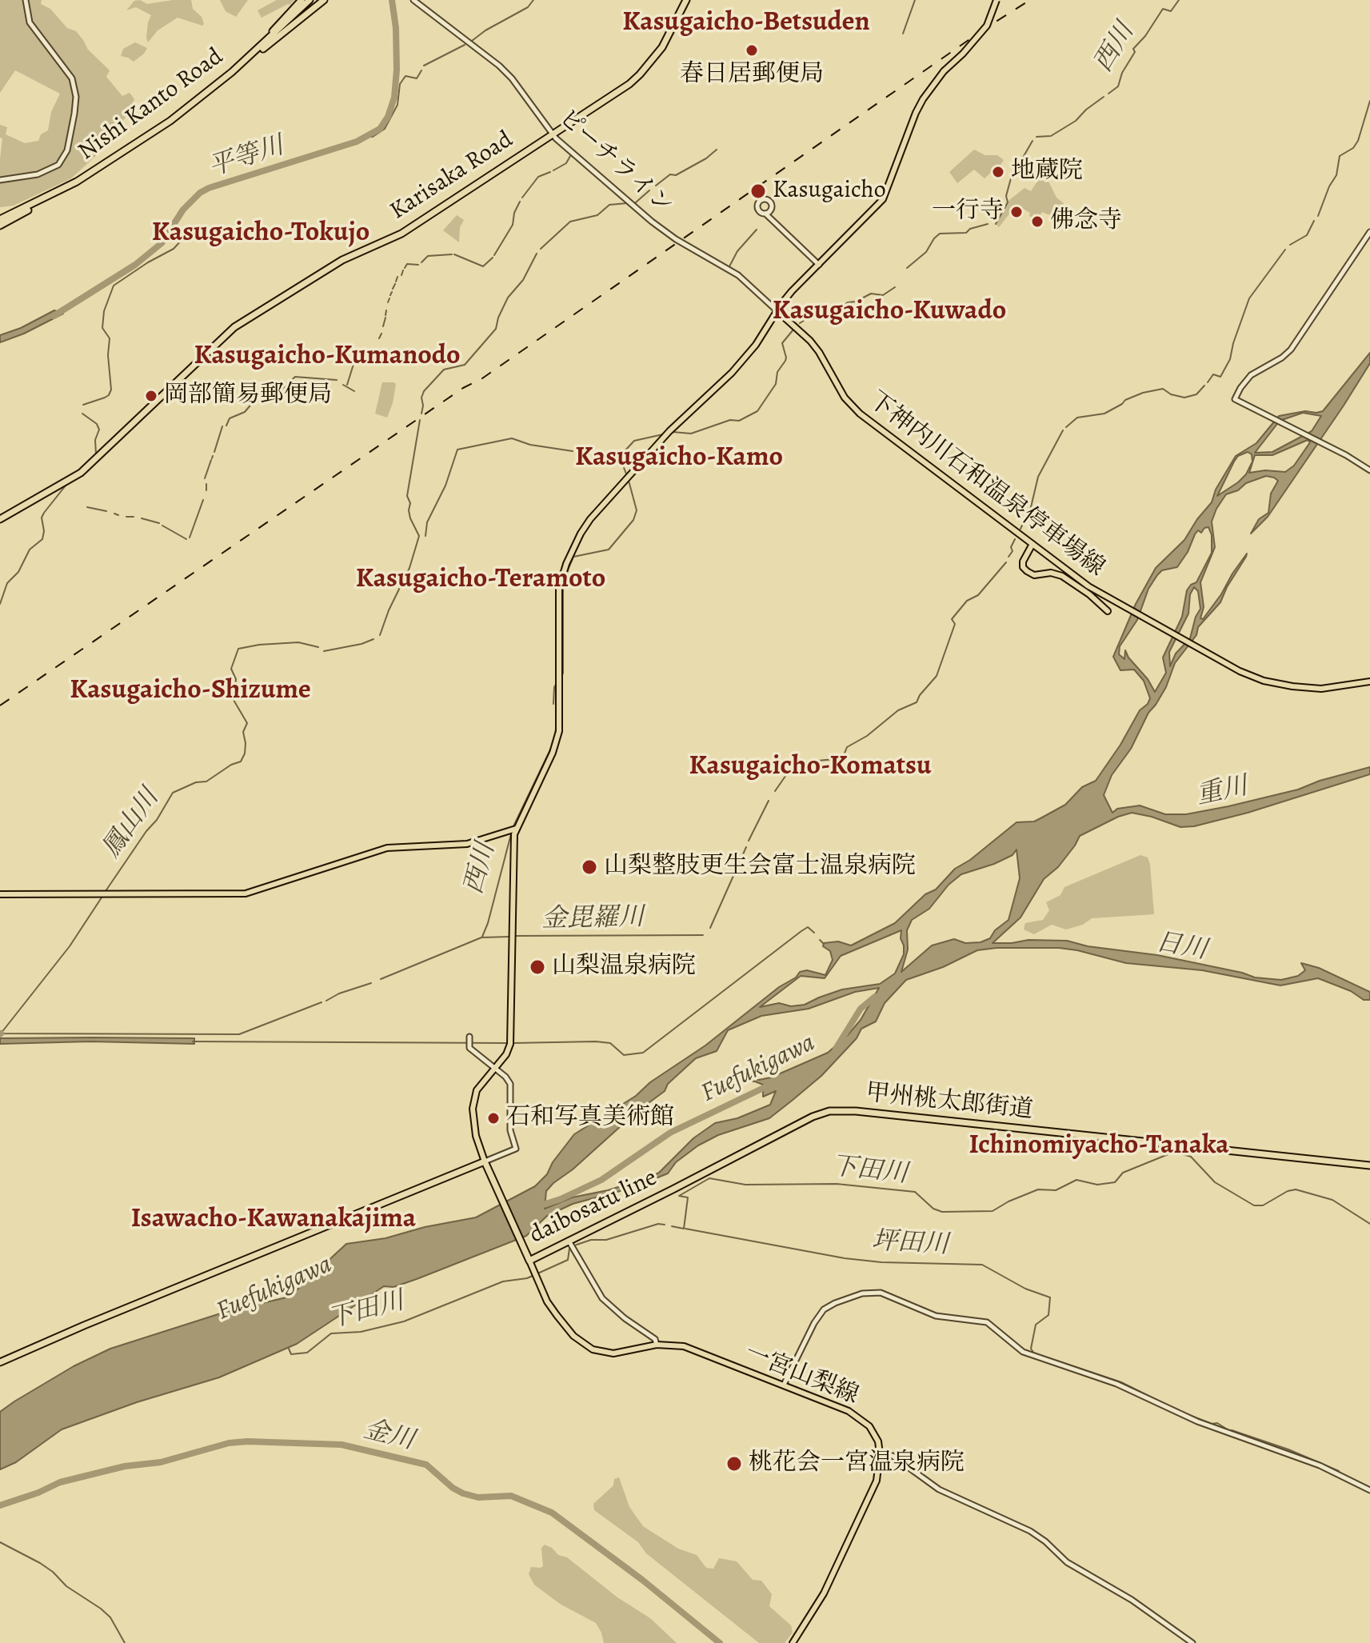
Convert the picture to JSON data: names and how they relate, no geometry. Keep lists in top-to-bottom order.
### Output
{
  "streets": {
    "highway": [
      "Nishi Kanto Road",
      "Karisaka Road",
      "甲州桃太郎街道",
      "daibosatu line"
    ],
    "main road": ["下神内川石和温泉停車場線", "一宮山梨線"],
    "street": ["ピーチライン"]
  },
  "crossings": [
    ["ピーチライン", "Karisaka Road"],
    ["ピーチライン", "下神内川石和温泉停車場線"],
    ["甲州桃太郎街道", "daibosatu line"],
    ["daibosatu line", "一宮山梨線"]
  ],
  "districts": [
    "Kasugaicho-Betsuden",
    "Kasugaicho-Tokujo",
    "Kasugaicho-Kuwado",
    "Kasugaicho-Kumanodo",
    "Kasugaicho-Kamo",
    "Kasugaicho-Teramoto",
    "Kasugaicho-Shizume",
    "Kasugaicho-Komatsu",
    "Ichinomiyacho-Tanaka",
    "Isawacho-Kawanakajima"
  ],
  "water": [
    "西川",
    "平等川",
    "重川",
    "鳳山川",
    "金毘羅川",
    "日川",
    "Fuefukigawa",
    "下田川",
    "坪田川",
    "金川"
  ],
  "places": [
    "春日居郵便局",
    "地蔵院",
    "Kasugaicho",
    "一行寺",
    "佛念寺",
    "岡部簡易郵便局",
    "山梨整肢更生会富士温泉病院",
    "山梨温泉病院",
    "石和写真美術館",
    "桃花会一宮温泉病院"
  ]
}
